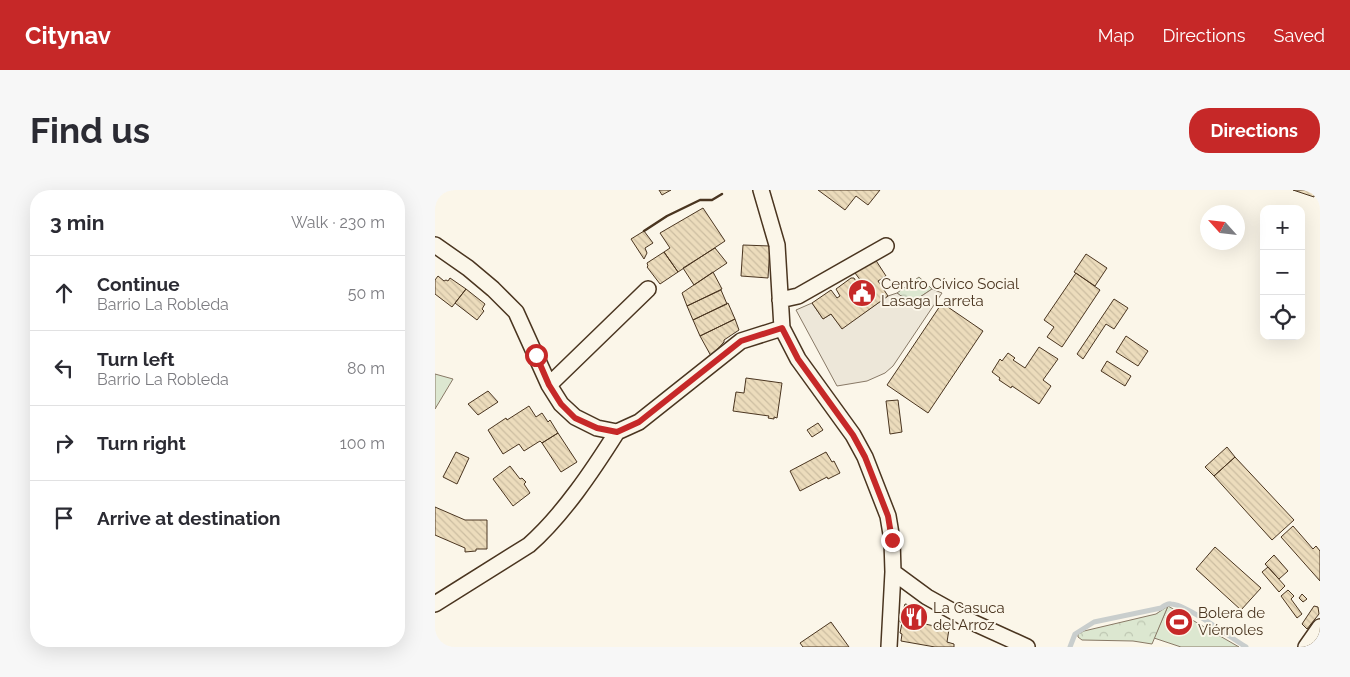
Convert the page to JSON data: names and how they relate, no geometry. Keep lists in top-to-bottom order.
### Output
{
  "places": {
    "public building": ["Centro Cívico Social Lasaga Larreta"],
    "restaurant": ["La Casuca del Arroz"],
    "sports": ["Bolera de Viérnoles"]
  },
  "north": "top left",
  "page": {
    "header": "Citynav",
    "nav": ["Map", "Directions", "Saved"],
    "buttons": "Directions",
    "title": "Find us",
    "heading": ["3 min", "Walk · 230 m"],
    "map_buttons": ["+", "−"],
    "list": [
      ["Continue", "Barrio La Robleda", "50 m"],
      ["Turn left", "Barrio La Robleda", "80 m"],
      ["Turn right", "100 m"],
      "Arrive at destination"
    ]
  }
}
